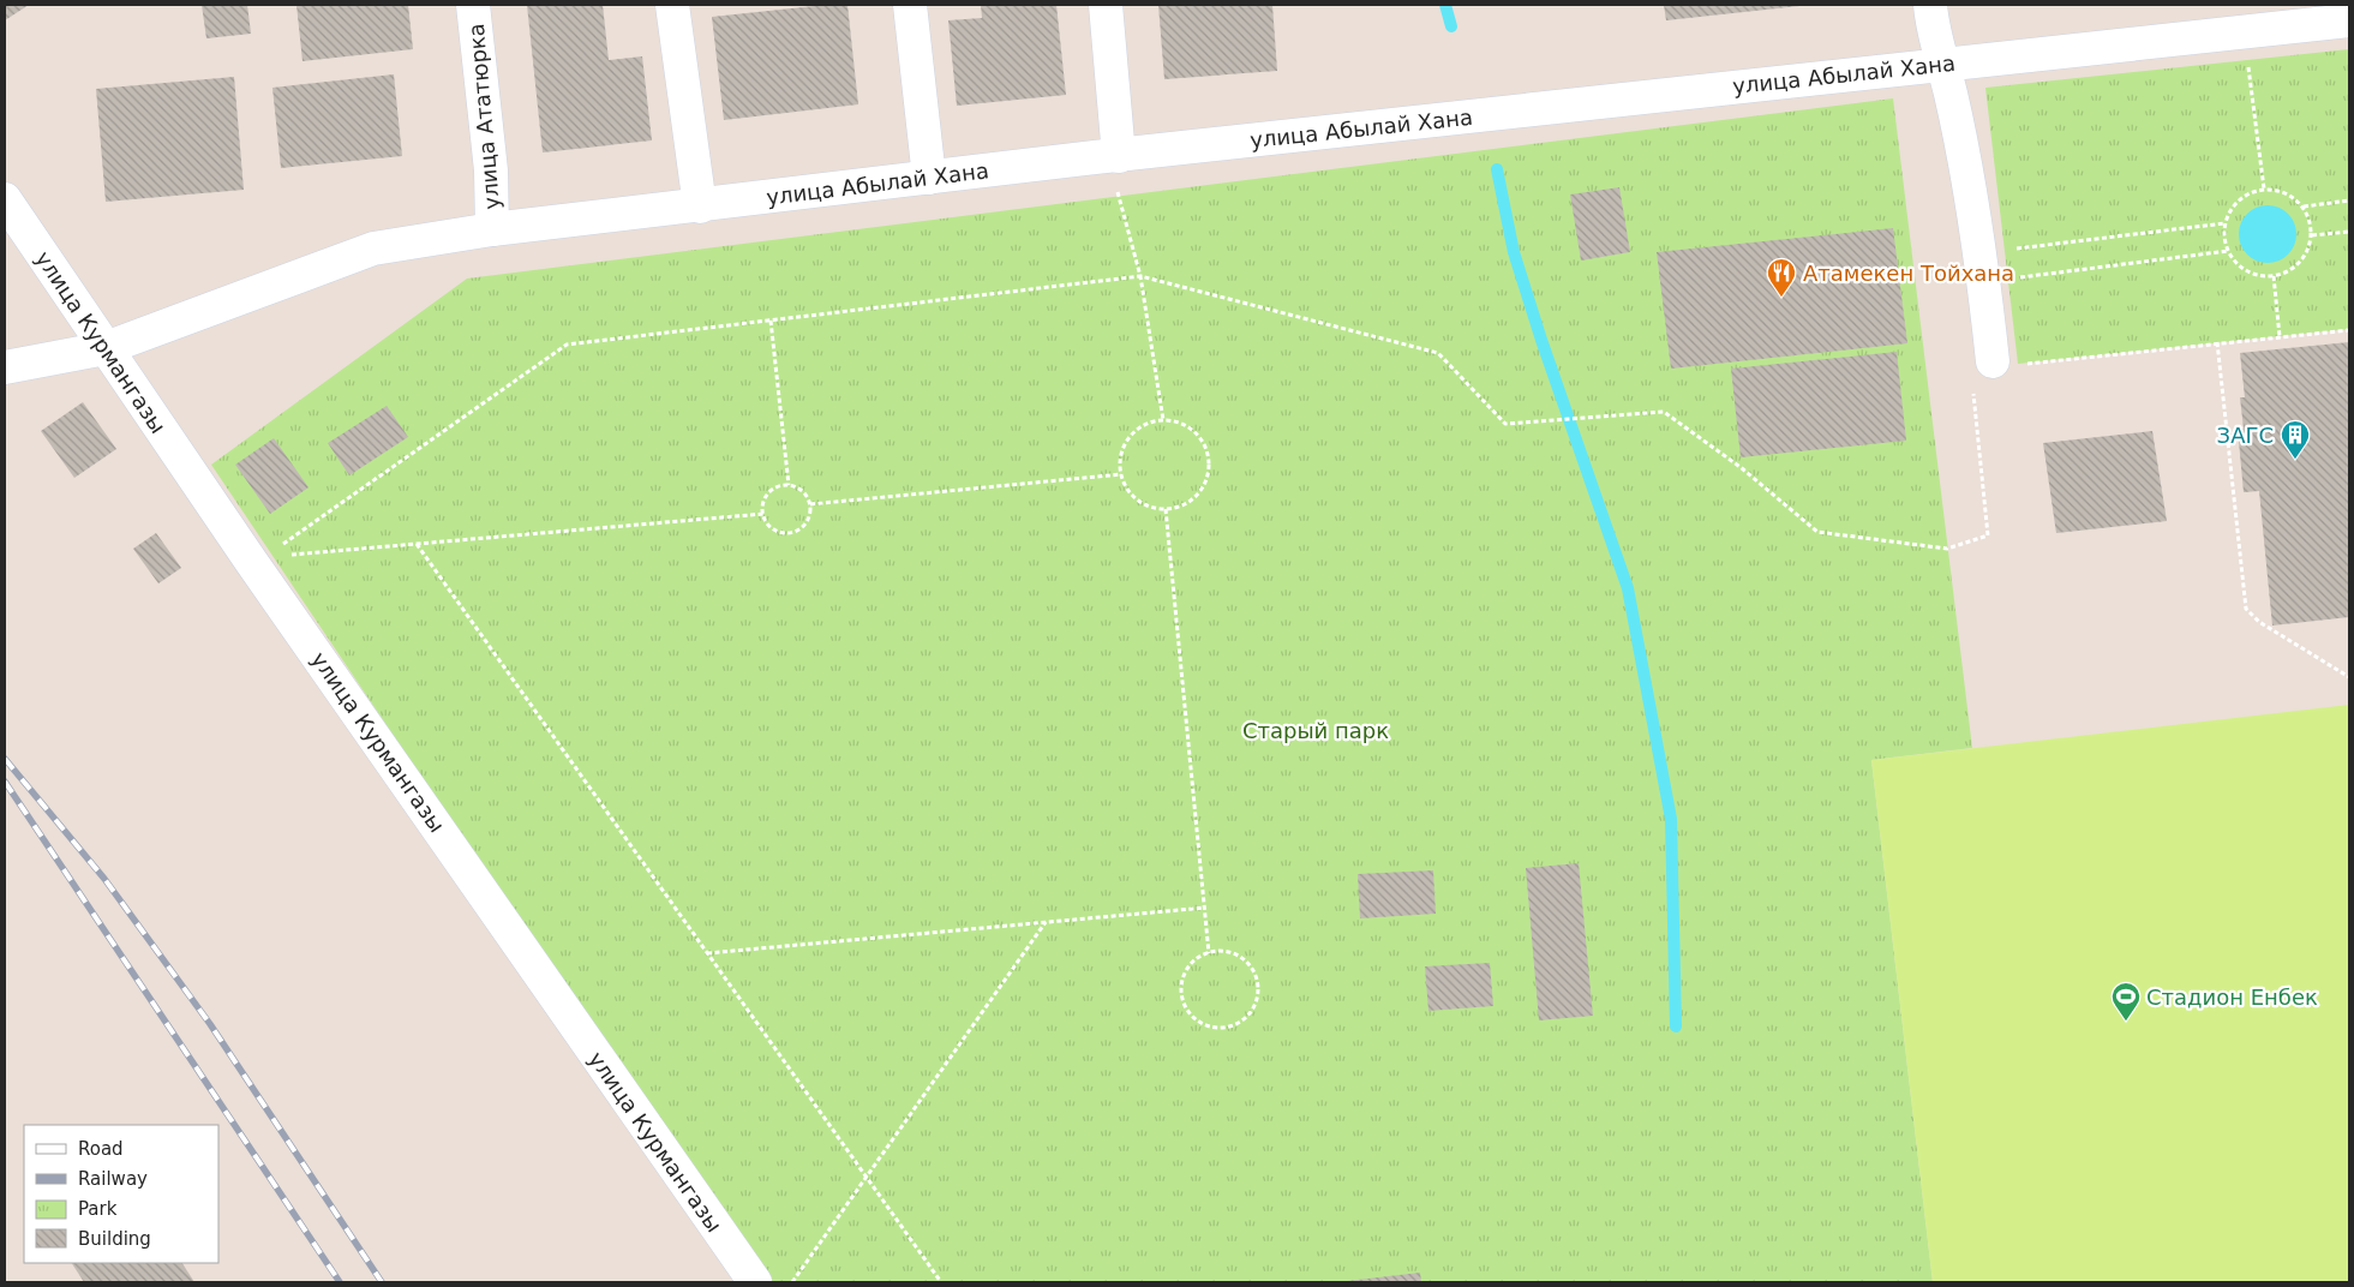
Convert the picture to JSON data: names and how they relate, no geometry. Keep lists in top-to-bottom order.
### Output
{
  "streets": {
    "street": ["улица Абылай Хана", "улица Ататюрка", "улица Курмангазы"]
  },
  "crossings": [
    ["улица Абылай Хана", "улица Ататюрка"],
    ["улица Абылай Хана", "улица Курмангазы"]
  ],
  "parks": ["Старый парк"],
  "places": {
    "restaurant": ["Атамекен Тойхана"],
    "building": ["ЗАГС"],
    "sports": ["Стадион Енбек"]
  },
  "legend": [
    "Road",
    "Railway",
    "Park",
    "Building"
  ]
}
